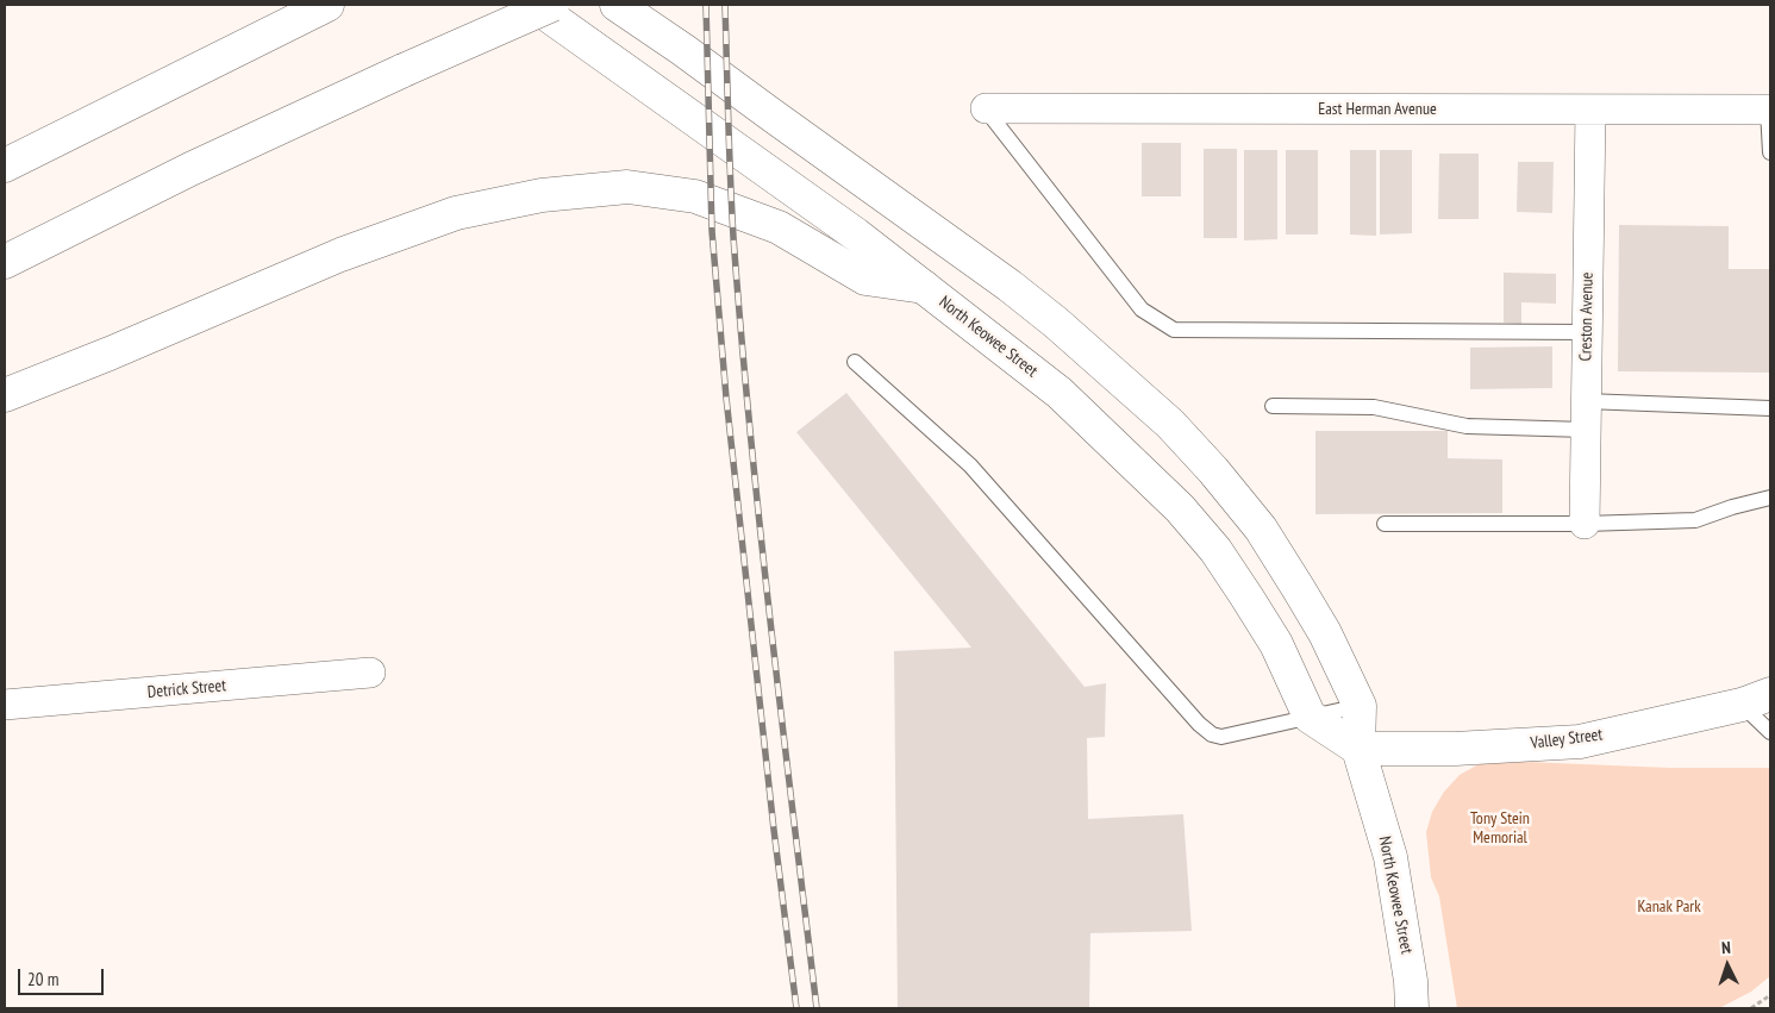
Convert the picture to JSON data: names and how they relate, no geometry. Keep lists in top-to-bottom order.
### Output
{
  "streets": {
    "main road": ["North Keowee Street", "Valley Street"],
    "street": ["East Herman Avenue", "Creston Avenue", "Detrick Street"]
  },
  "crossings": [
    ["East Herman Avenue", "Creston Avenue"],
    ["North Keowee Street", "Valley Street"]
  ],
  "parks": ["Tony Stein Memorial", "Kanak Park"],
  "scale_bar": "20 m",
  "north": "top"
}
